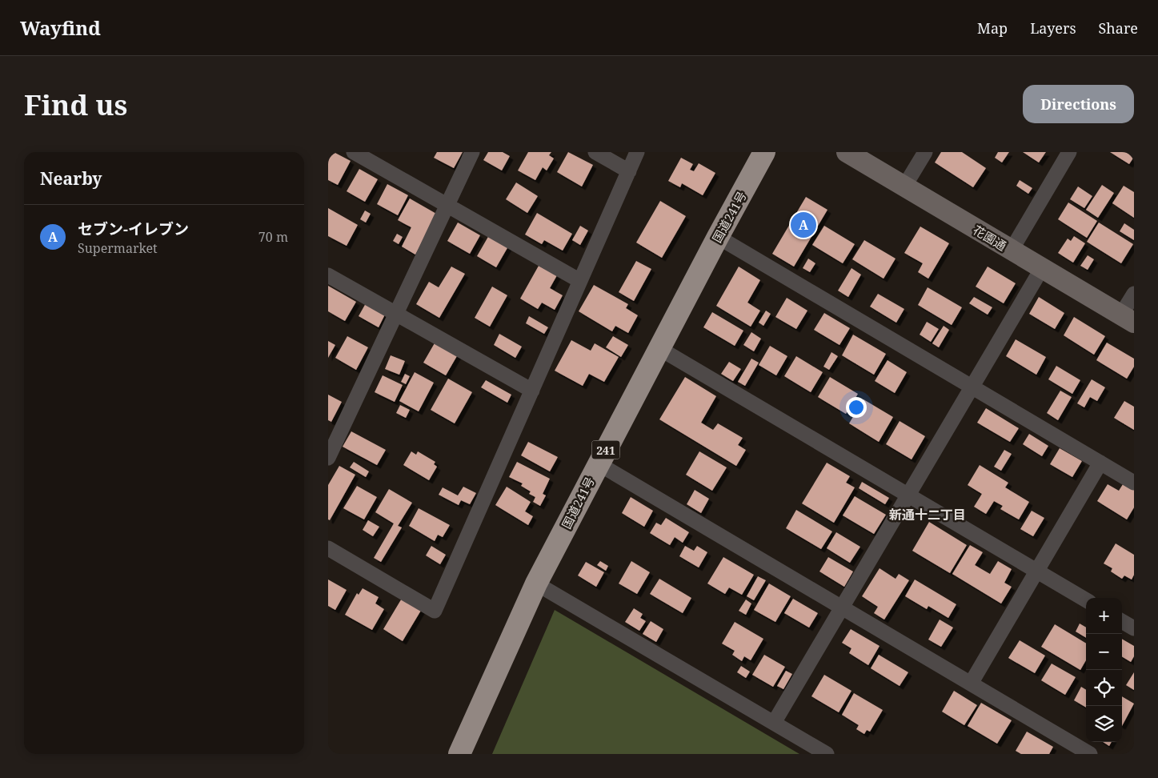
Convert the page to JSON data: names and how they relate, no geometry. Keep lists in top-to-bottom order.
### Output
{
  "streets": {
    "highway": ["国道241号", "241"],
    "street": ["花園通"]
  },
  "districts": ["新通十二丁目"],
  "page": {
    "header": "Wayfind",
    "nav": ["Map", "Layers", "Share"],
    "buttons": "Directions",
    "title": "Find us",
    "heading": "Nearby",
    "list": [
      {
        "mark": "A",
        "name": "セブン-イレブン",
        "note": "Supermarket",
        "value": "70 m"
      }
    ],
    "pins": "A",
    "map_buttons": ["+", "−"]
  }
}
